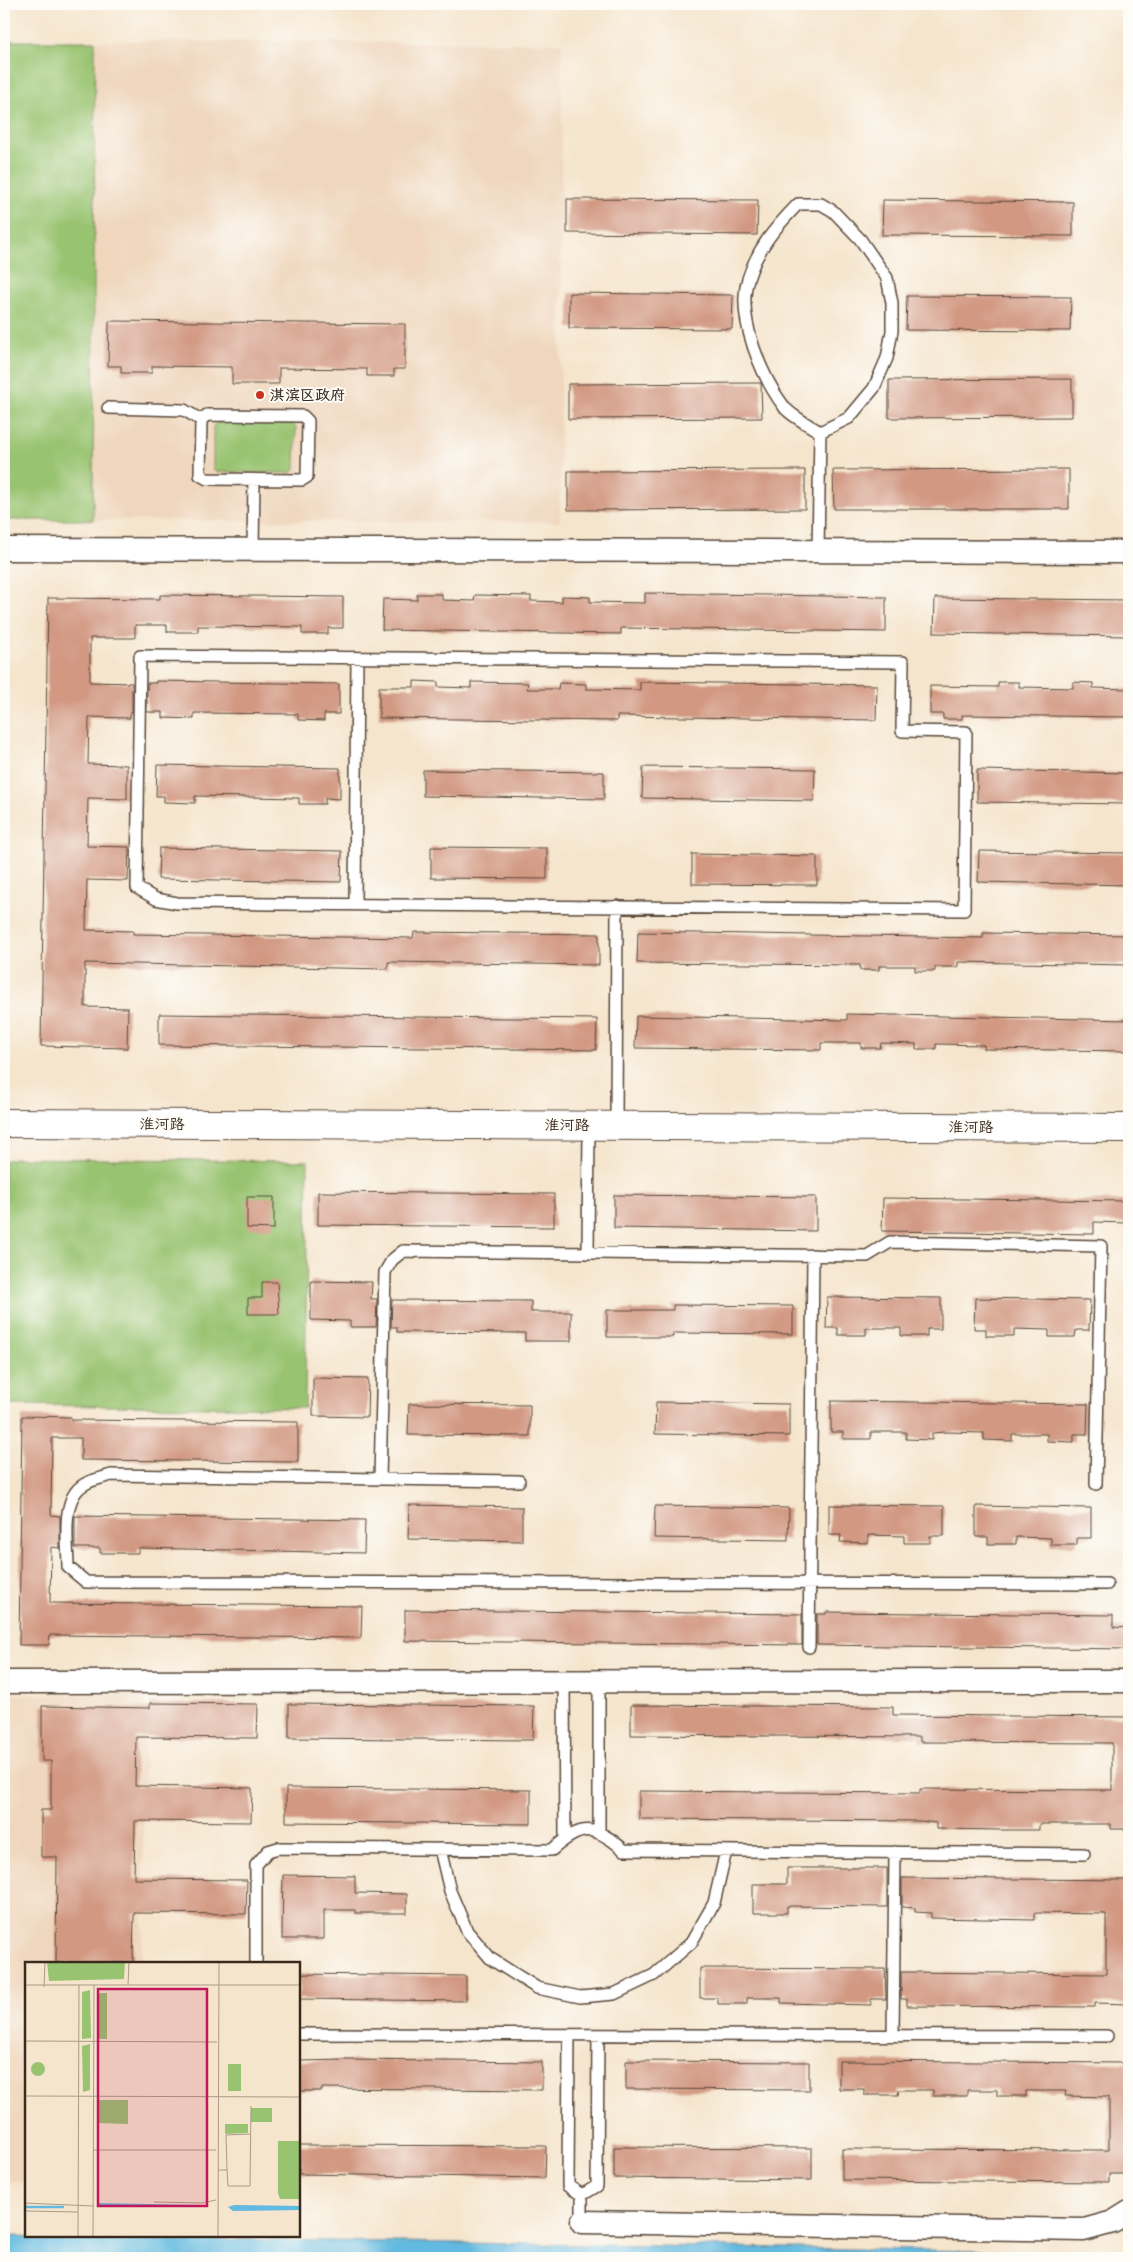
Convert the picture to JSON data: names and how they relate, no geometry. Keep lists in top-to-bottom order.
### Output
{
  "streets": {
    "street": ["淮河路"]
  },
  "places": ["淇滨区政府"]
}
